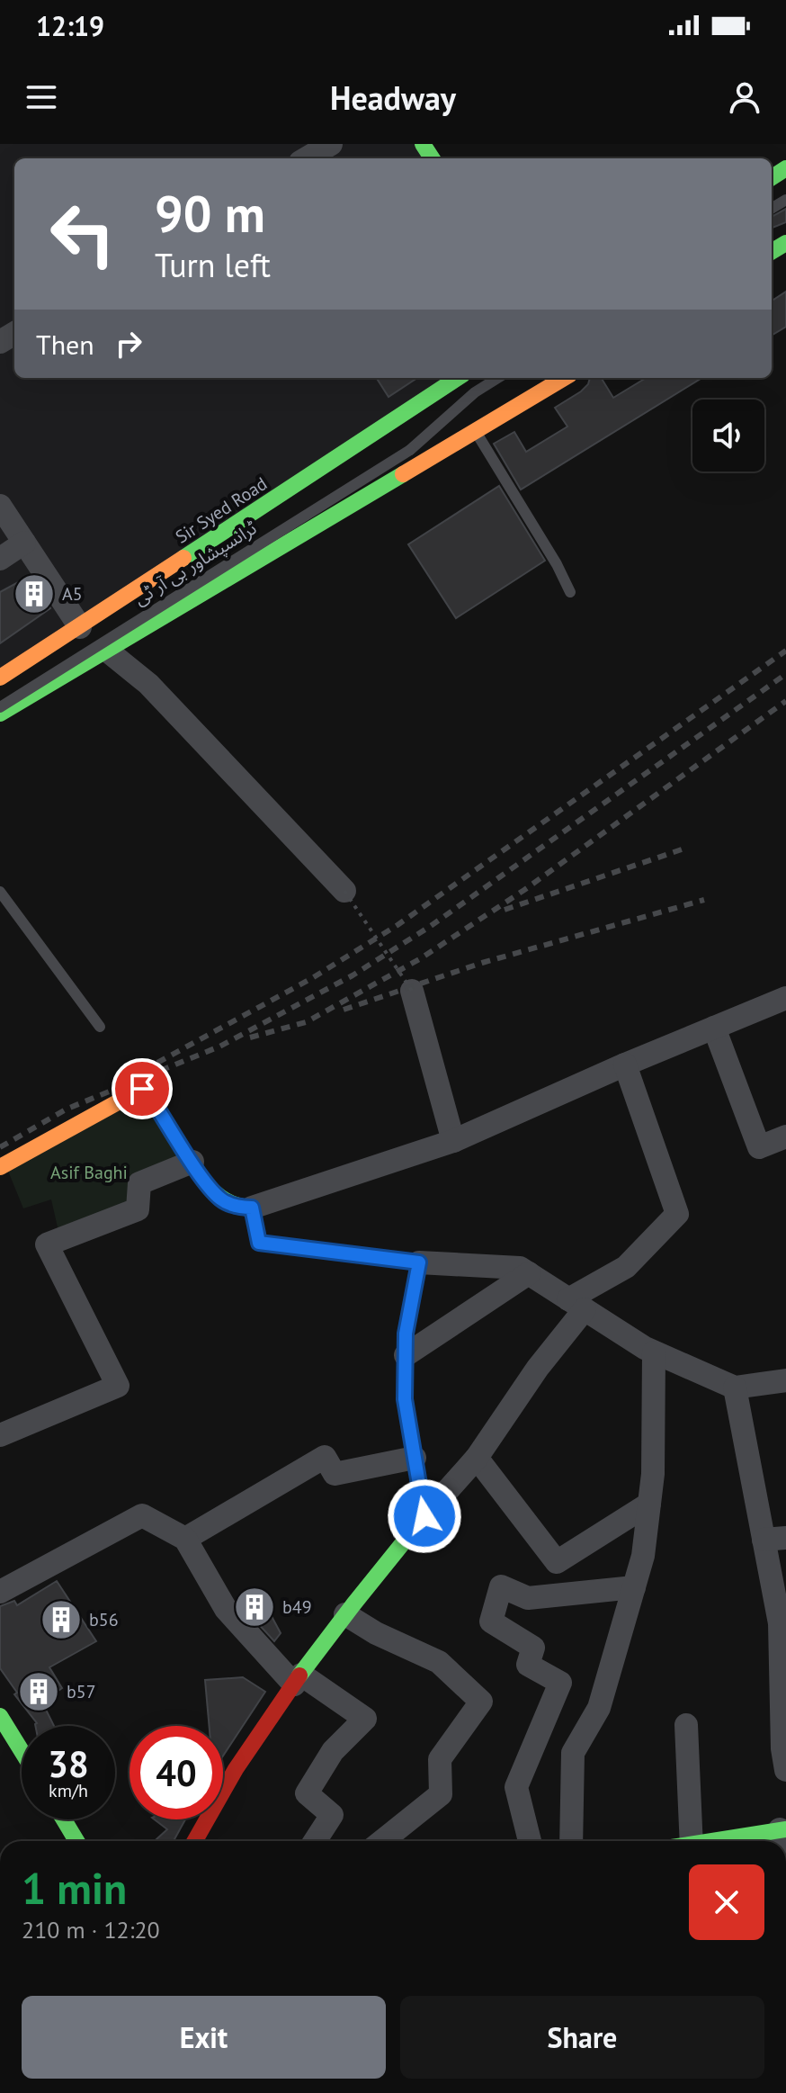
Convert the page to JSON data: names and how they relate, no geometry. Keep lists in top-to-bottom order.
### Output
{
  "streets": {
    "main road": ["Sir Syed Road"],
    "lane": ["ٹرانسپشاور بی آر ٹی"]
  },
  "parks": ["Asif Baghi"],
  "places": {
    "building": [
      "A5",
      "b49",
      "b56",
      "b57"
    ]
  },
  "page": {
    "status": "12:19",
    "header": "Headway",
    "turn": ["90 m", "Turn left"],
    "then": "Then",
    "speed": "38 km/h",
    "limit": "40",
    "heading": ["1 min", "210 m · 12:20"],
    "buttons": ["Exit", "Share"]
  }
}
